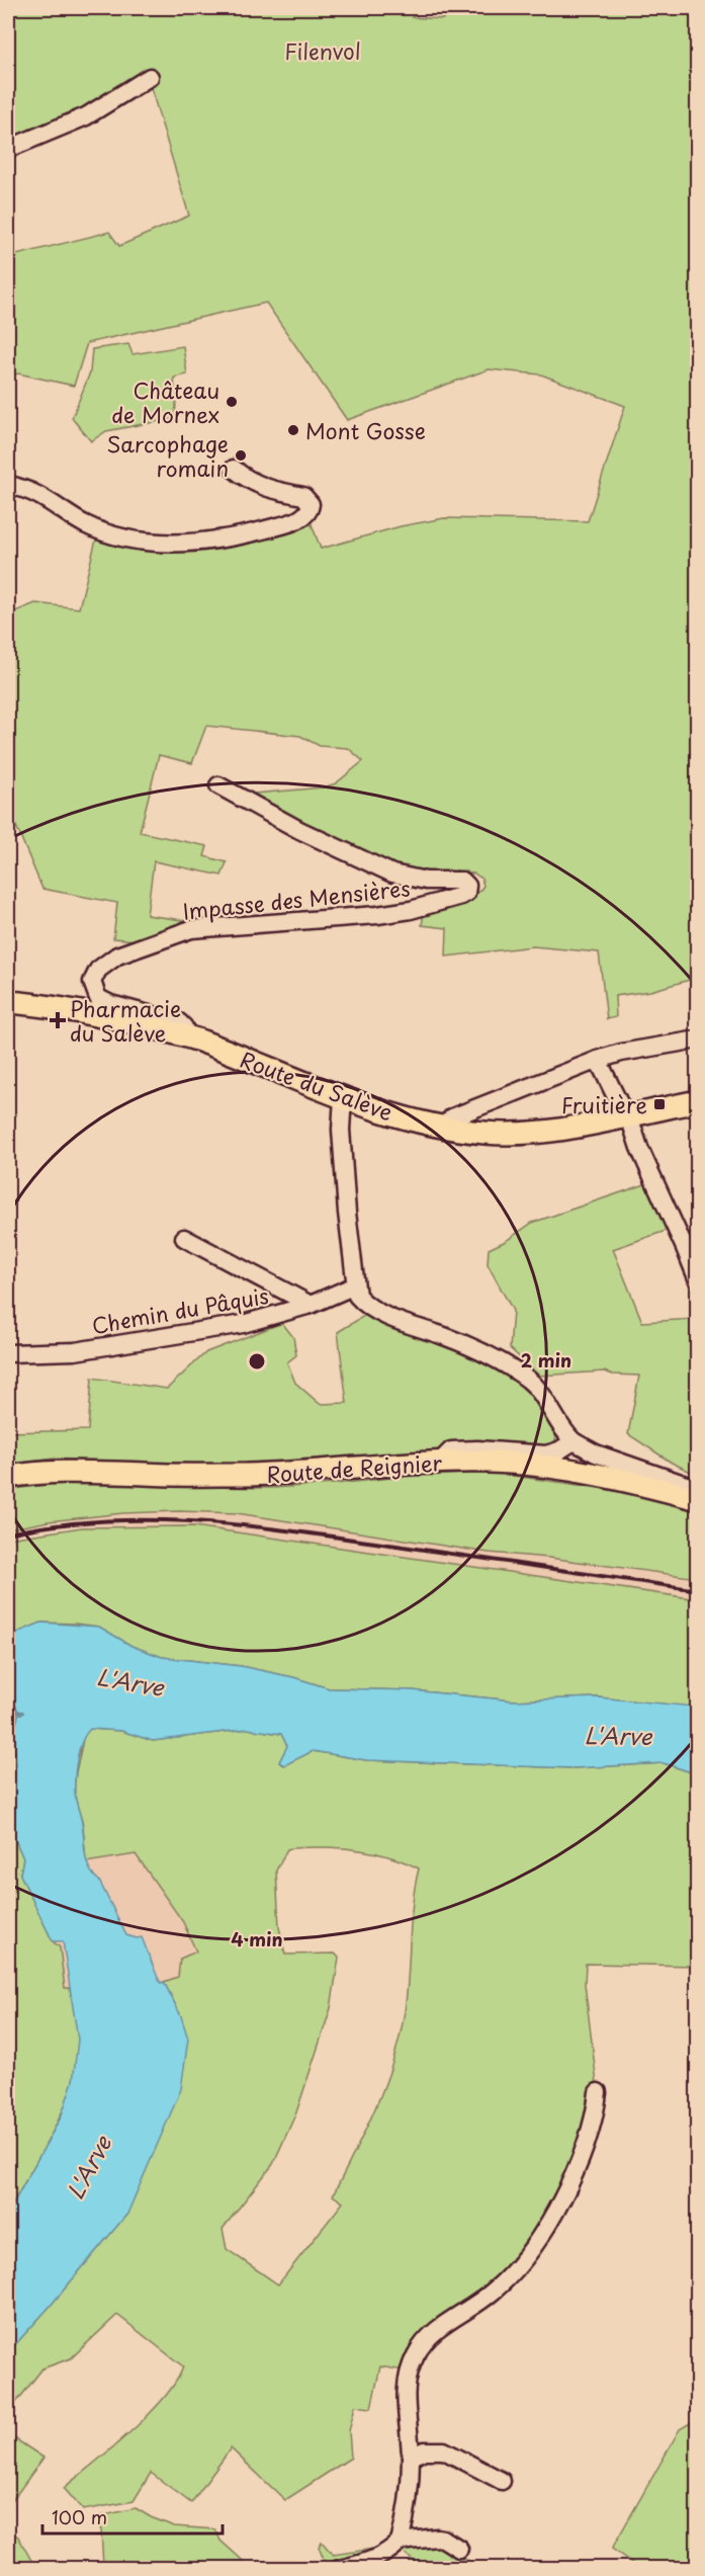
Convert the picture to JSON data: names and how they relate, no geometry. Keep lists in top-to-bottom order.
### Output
{
  "streets": {
    "main road": ["Route du Salève", "Route de Reignier"],
    "street": ["Impasse des Mensières", "Chemin du Pâquis"]
  },
  "crossings": [
    ["Impasse des Mensières", "Route du Salève"]
  ],
  "water": ["L'Arve"],
  "parks": ["Filenvol"],
  "places": {
    "other": ["Château de Mornex", "Mont Gosse", "Sarcophage romain"],
    "health": ["Pharmacie du Salève"],
    "transit": ["Fruitière"]
  },
  "scale_bar": "100 m",
  "rings": ["2 min", "4 min"]
}
